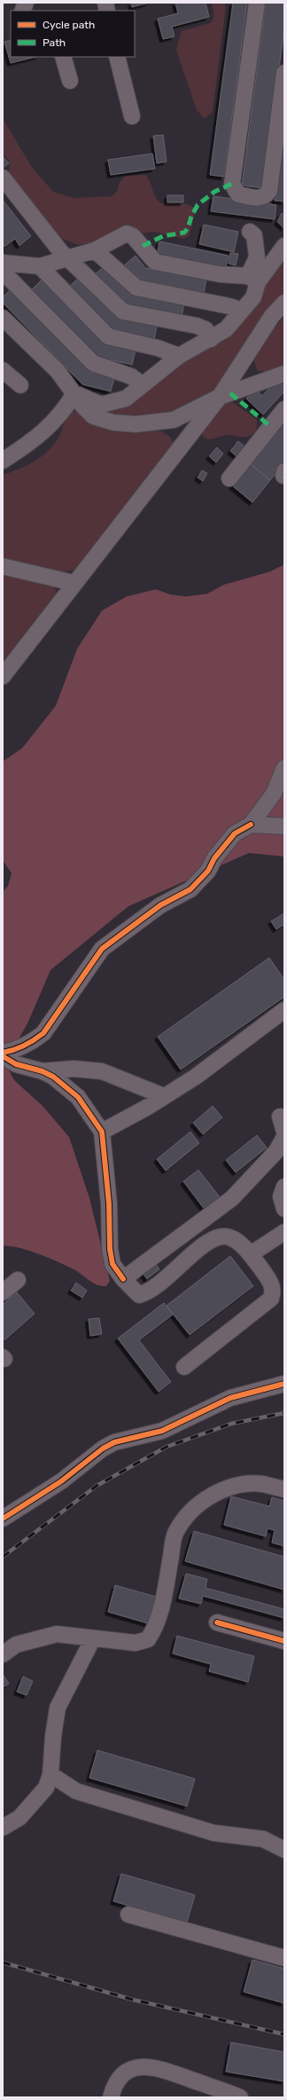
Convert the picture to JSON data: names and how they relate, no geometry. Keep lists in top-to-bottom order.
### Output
{
  "legend": ["Cycle path", "Path"]
}
